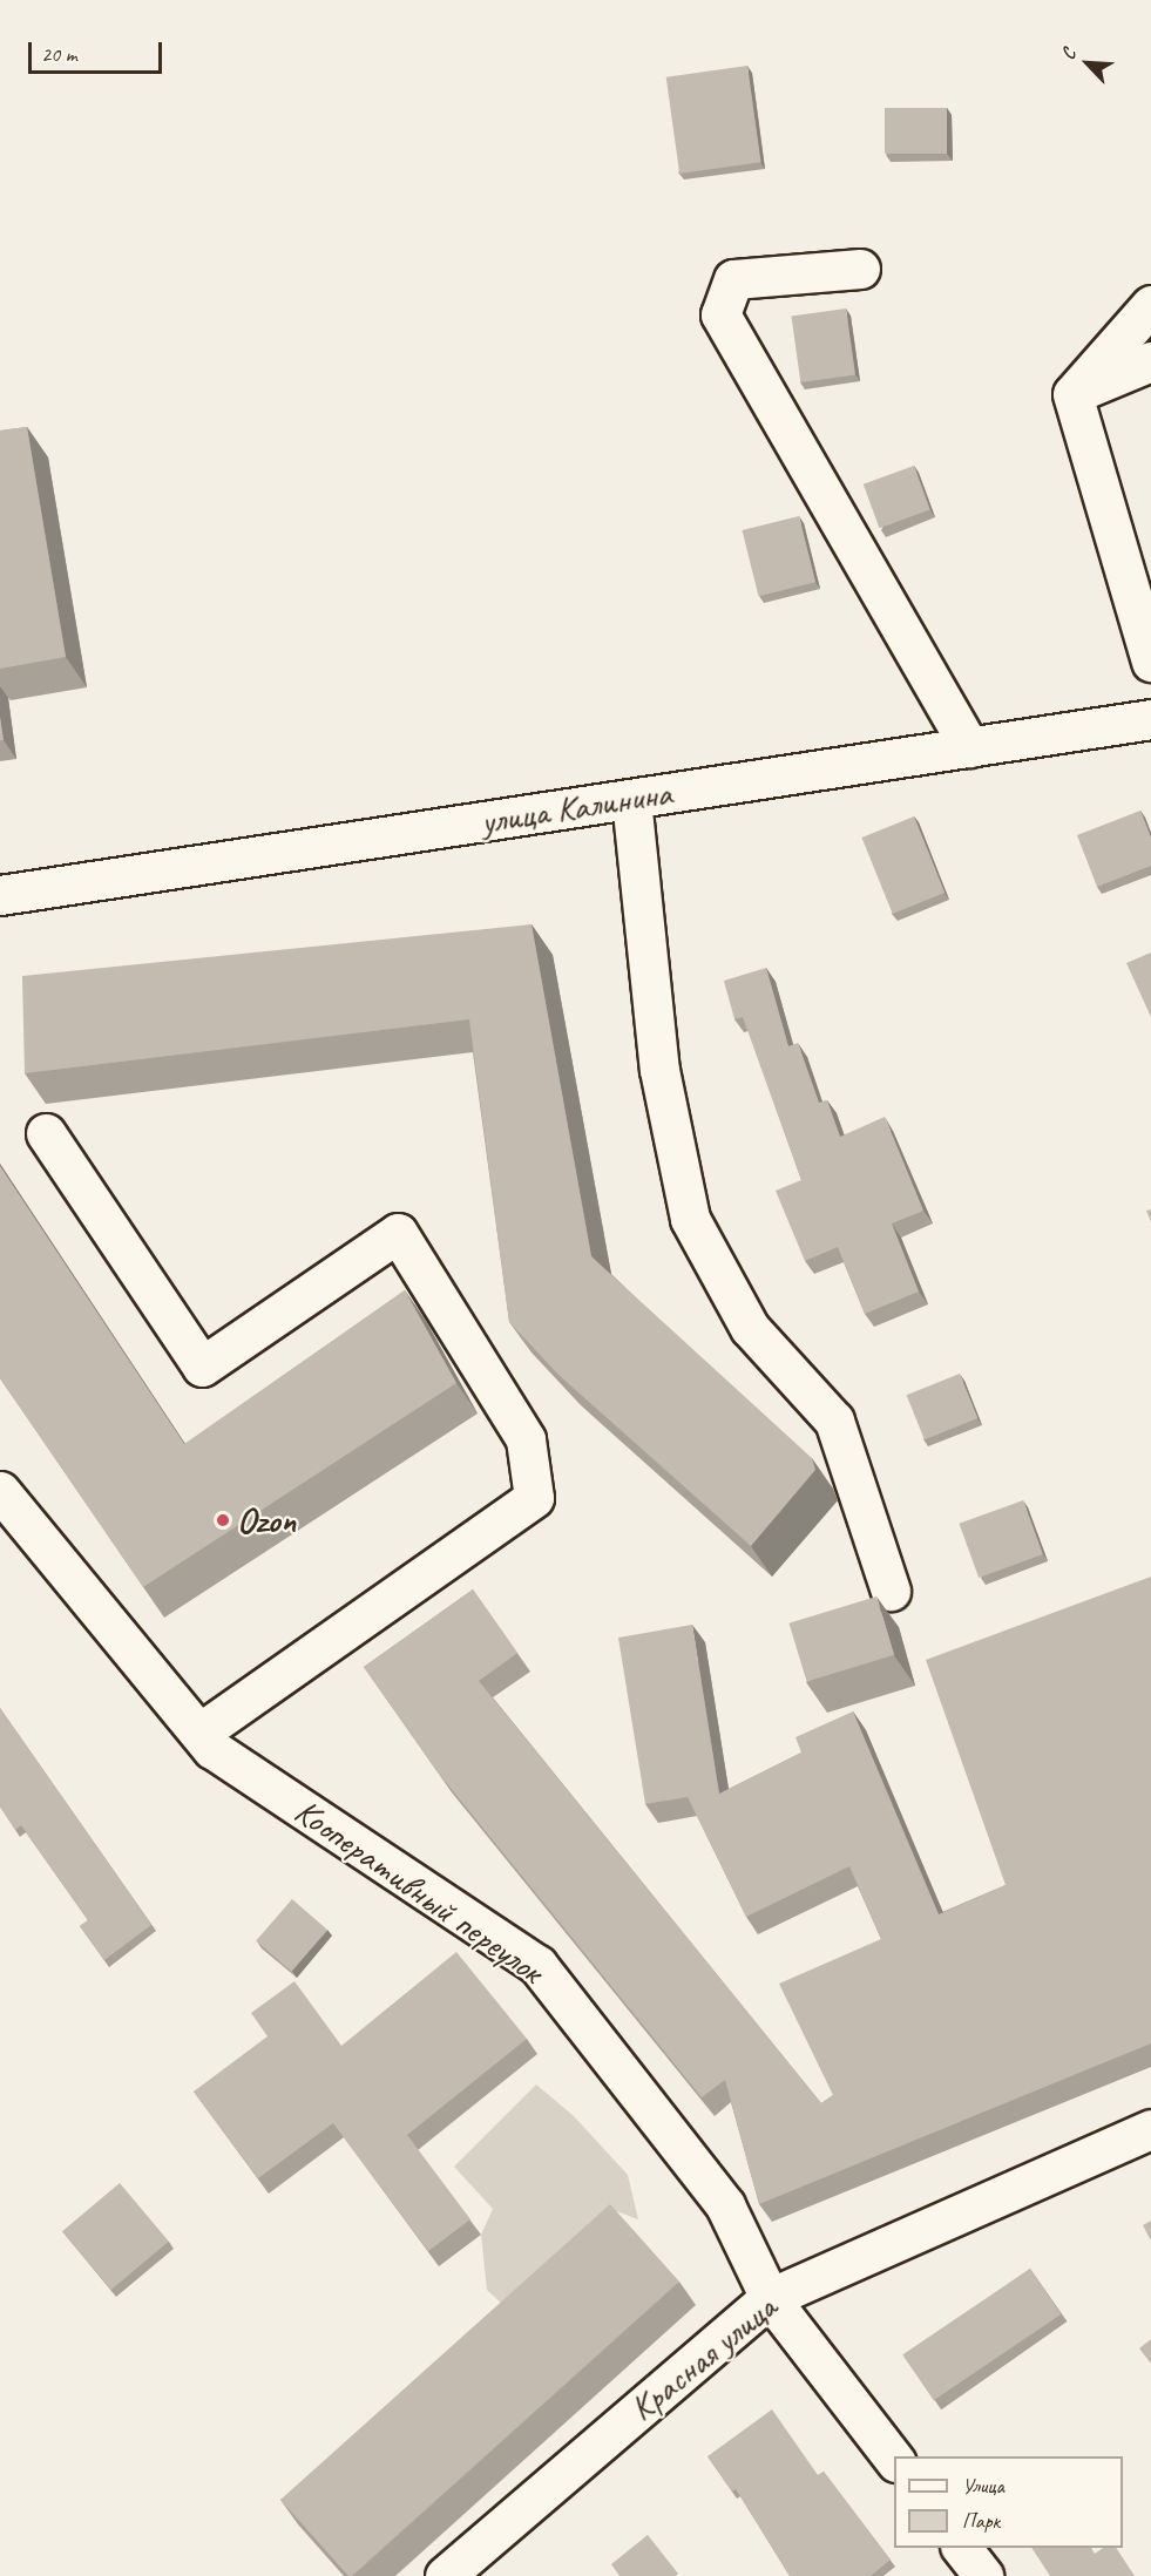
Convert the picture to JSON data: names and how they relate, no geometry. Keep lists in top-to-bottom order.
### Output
{
  "streets": {
    "street": ["улица Калинина", "Кооперативный переулок", "Красная улица"]
  },
  "crossings": [
    ["Кооперативный переулок", "Красная улица"]
  ],
  "places": ["Ozon"],
  "legend": ["Улица", "Парк"],
  "scale_bar": "20 m",
  "north": "top left"
}
